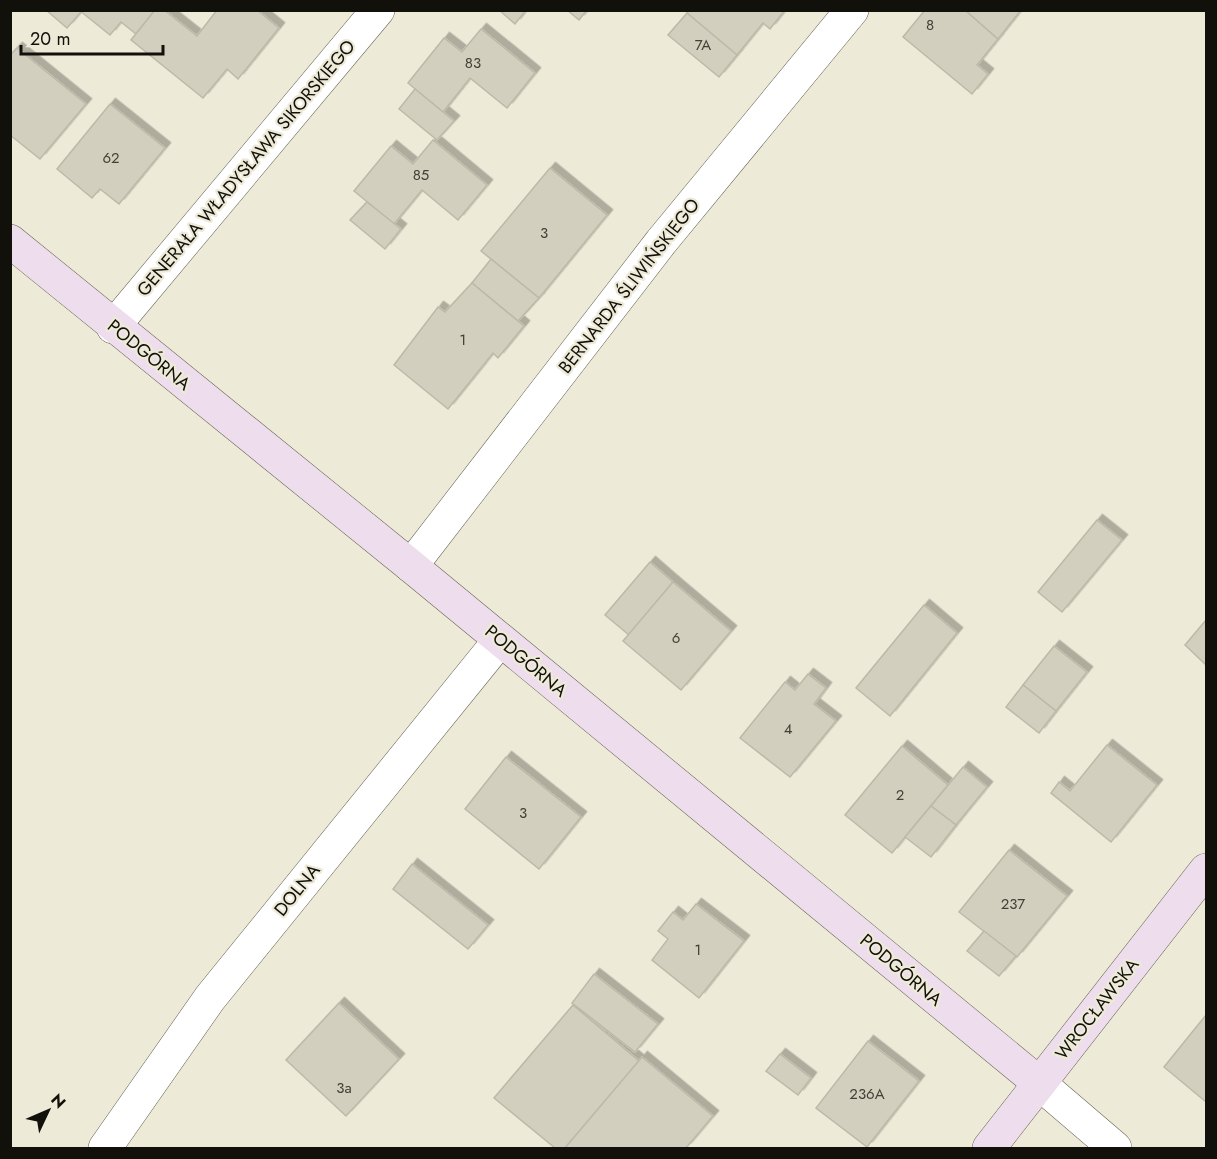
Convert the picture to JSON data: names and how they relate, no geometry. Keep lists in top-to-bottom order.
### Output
{
  "streets": {
    "street": [
      "GENERAŁA WŁADYSŁAWA SIKORSKIEGO",
      "BERNARDA ŚLIWIŃSKIEGO",
      "PODGÓRNA",
      "DOLNA",
      "WROCŁAWSKA"
    ]
  },
  "crossings": [
    ["GENERAŁA WŁADYSŁAWA SIKORSKIEGO", "PODGÓRNA"],
    ["BERNARDA ŚLIWIŃSKIEGO", "PODGÓRNA"],
    ["PODGÓRNA", "DOLNA"],
    ["PODGÓRNA", "WROCŁAWSKA"]
  ],
  "house_numbers": [
    "8",
    "7A",
    "83",
    "62",
    "85",
    "3",
    "1",
    "6",
    "4",
    "2",
    "3",
    "237",
    "1",
    "3a",
    "236A"
  ],
  "scale_bar": "20 m",
  "north": "top right"
}
